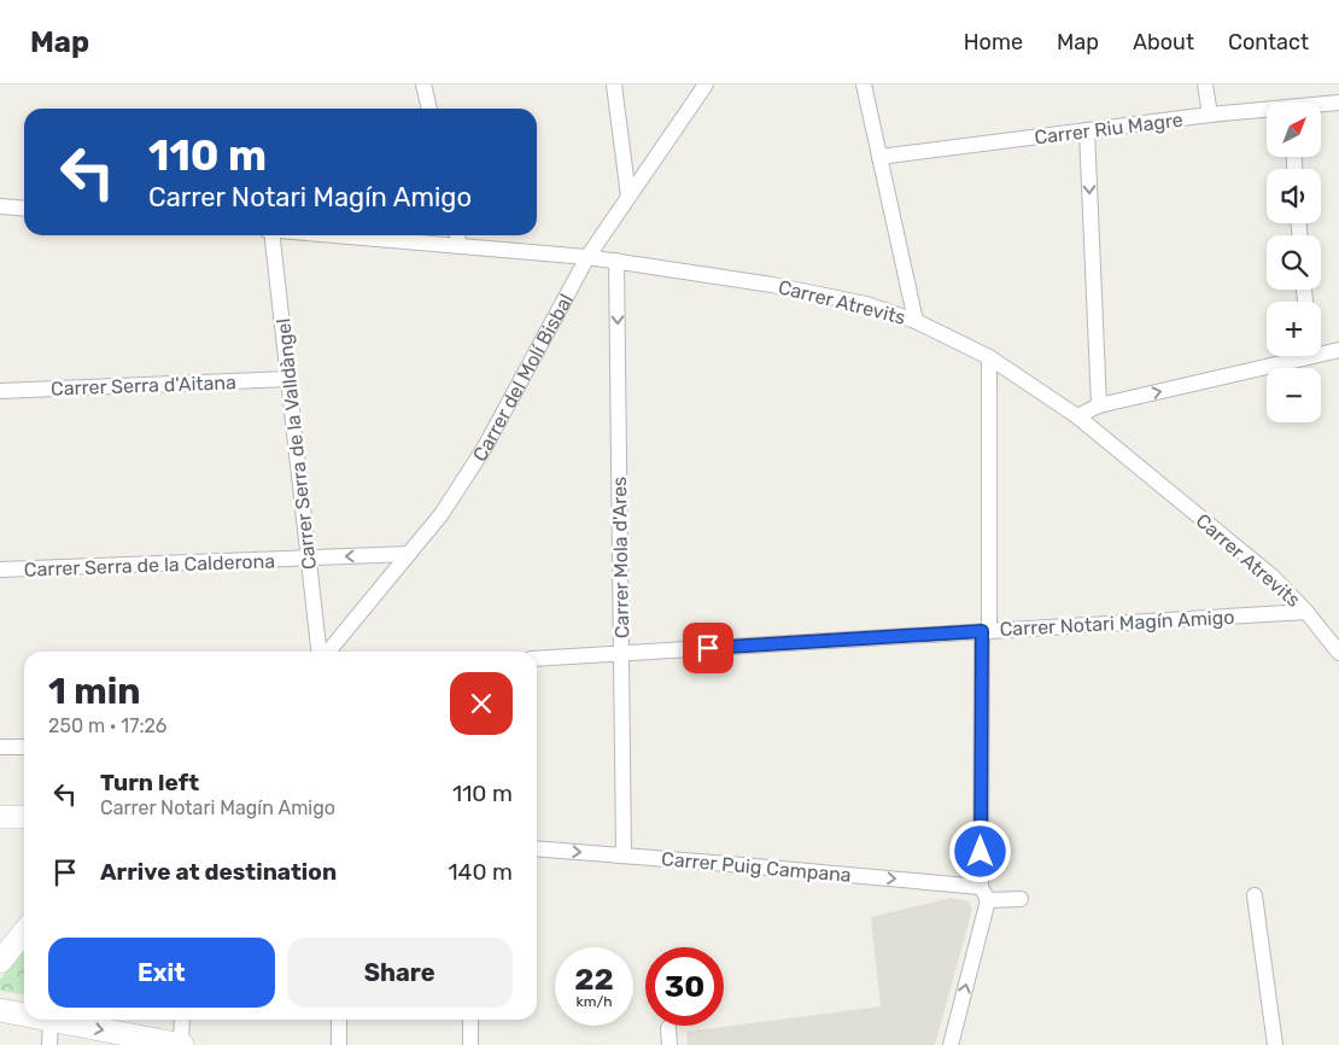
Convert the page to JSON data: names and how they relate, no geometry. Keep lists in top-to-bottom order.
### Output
{
  "streets": {
    "street": [
      "Carrer Riu Magre",
      "Carrer Atrevits",
      "Carrer del Molí Bisbal",
      "Carrer Serra d'Aitana",
      "Carrer Serra de la Valldàngel",
      "Carrer Mola d'Ares",
      "Carrer Serra de la Calderona",
      "Carrer Notari Magín Amigo",
      "Carrer Puig Campana"
    ]
  },
  "crossings": [
    ["Carrer Atrevits", "Carrer del Molí Bisbal"],
    ["Carrer Atrevits", "Carrer Mola d'Ares"],
    ["Carrer Atrevits", "Carrer Notari Magín Amigo"],
    ["Carrer del Molí Bisbal", "Carrer Serra de la Calderona"],
    ["Carrer Serra d'Aitana", "Carrer Serra de la Valldàngel"],
    ["Carrer Serra de la Valldàngel", "Carrer Serra de la Calderona"],
    ["Carrer Mola d'Ares", "Carrer Notari Magín Amigo"],
    ["Carrer Mola d'Ares", "Carrer Puig Campana"]
  ],
  "one_way": ["Carrer Mola d'Ares", "Carrer Puig Campana"],
  "north": "top right",
  "page": {
    "header": "Map",
    "nav": [
      "Home",
      "Map",
      "About",
      "Contact"
    ],
    "map_buttons": ["+", "−"],
    "turn": ["110 m", "Carrer Notari Magín Amigo"],
    "heading": ["1 min", "250 m · 17:26"],
    "list": [
      {
        "name": "Turn left",
        "note": "Carrer Notari Magín Amigo",
        "value": "110 m"
      },
      {
        "name": "Arrive at destination",
        "value": "140 m"
      }
    ],
    "buttons": ["Exit", "Share"],
    "speed": "22 km/h",
    "limit": "30"
  }
}
